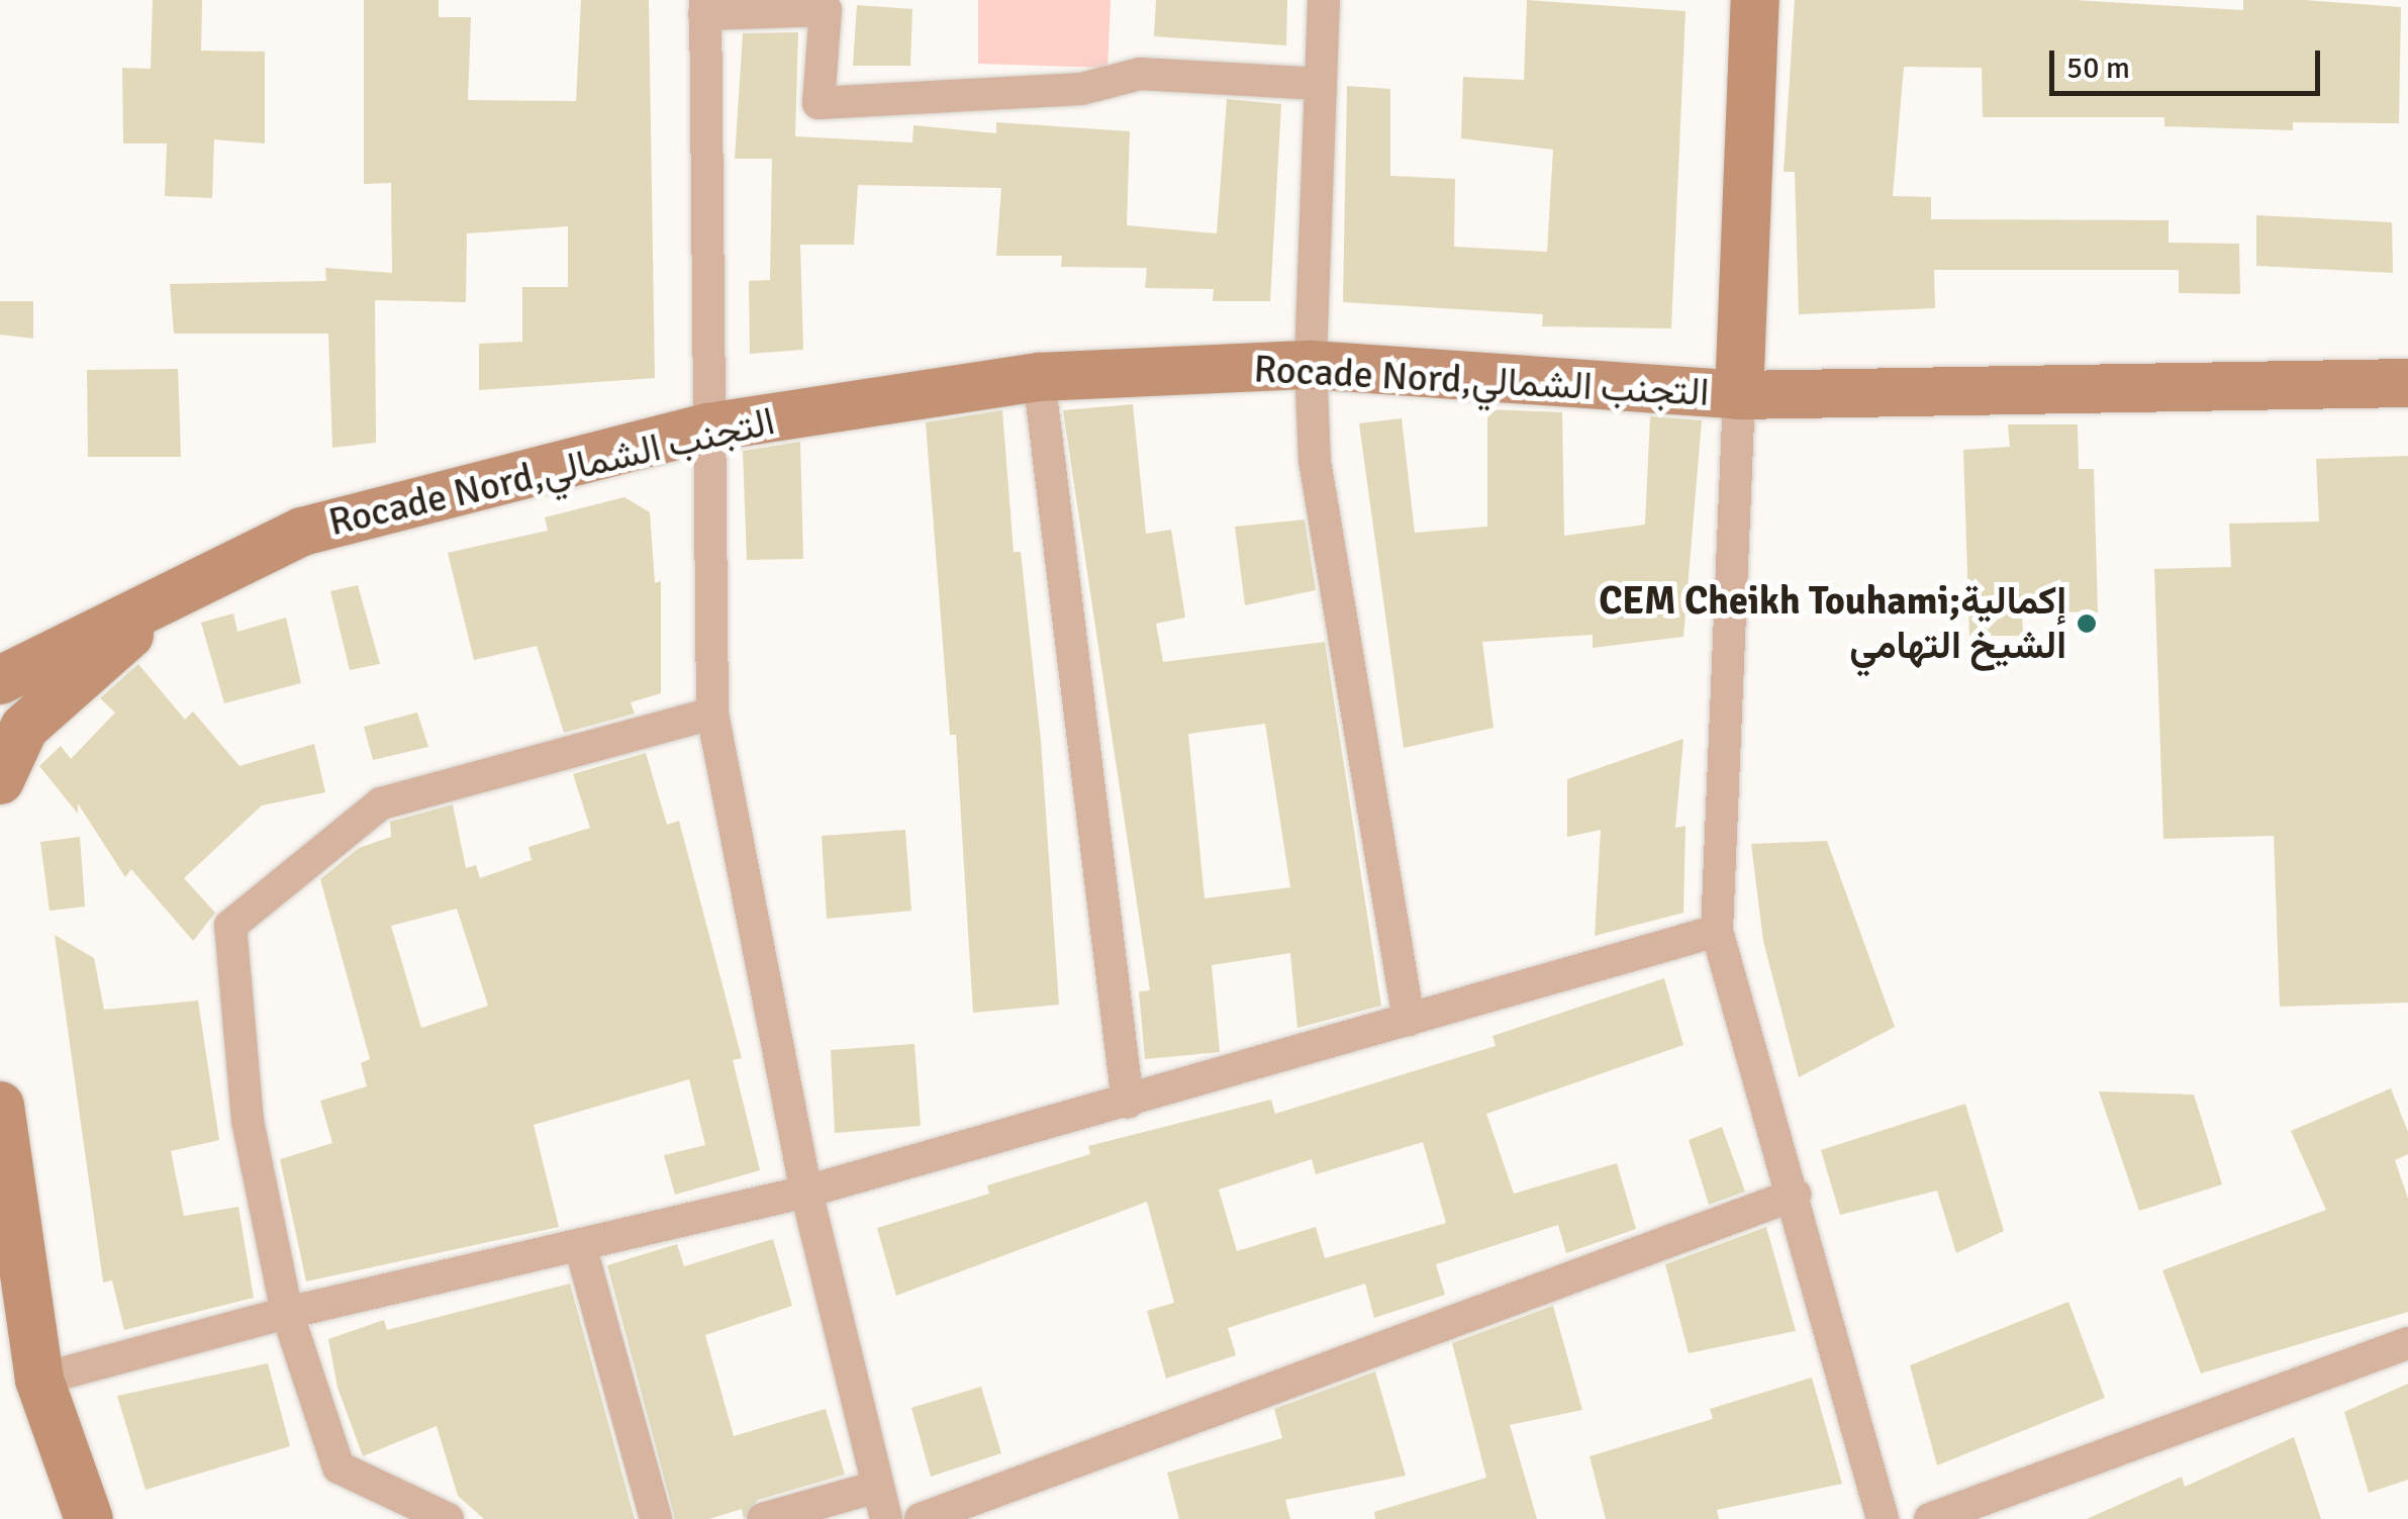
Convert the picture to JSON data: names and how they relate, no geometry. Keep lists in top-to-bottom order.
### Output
{
  "streets": {
    "main road": ["Rocade Nord,التجنب الشمالي"]
  },
  "places": ["CEM Cheikh Touhami;إكمالية الشيخ التهامي"],
  "scale_bar": "50 m"
}
